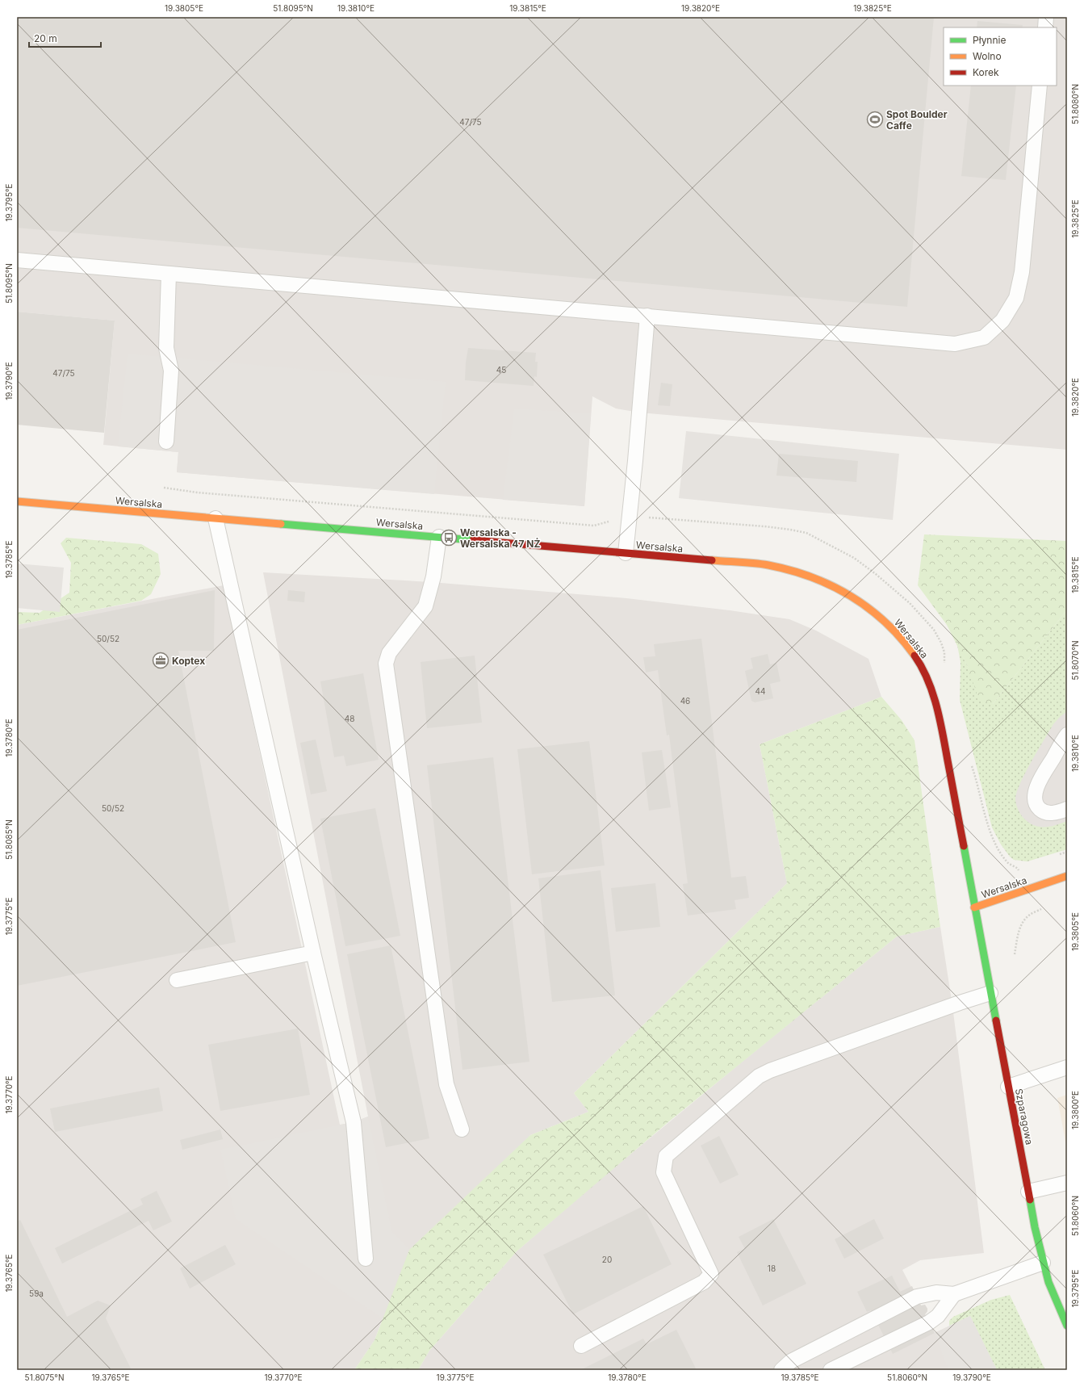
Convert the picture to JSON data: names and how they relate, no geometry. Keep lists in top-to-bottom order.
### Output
{
  "streets": {
    "street": ["Wersalska", "Szparagowa"]
  },
  "crossings": [
    ["Wersalska", "Szparagowa"]
  ],
  "places": {
    "sports": ["Spot Boulder Caffe"],
    "bus stop": ["Wersalska - Wersalska 47 NŻ"],
    "office": ["Koptex"]
  },
  "house_numbers": [
    "47/75",
    "45",
    "47/75",
    "50/52",
    "44",
    "46",
    "48",
    "50/52",
    "20",
    "18",
    "59a"
  ],
  "legend": ["Płynnie", "Wolno", "Korek"],
  "scale_bar": "20 m",
  "coordinates": [
    "19.3805°E",
    "51.8095°N",
    "19.3810°E",
    "19.3815°E",
    "19.3820°E",
    "19.3825°E",
    "51.8080°N",
    "19.3795°E",
    "19.3790°E",
    "19.3785°E",
    "51.8070°N",
    "19.3780°E",
    "51.8085°N",
    "19.3775°E",
    "19.3770°E",
    "19.3800°E",
    "51.8060°N",
    "19.3765°E",
    "51.8075°N"
  ]
}
